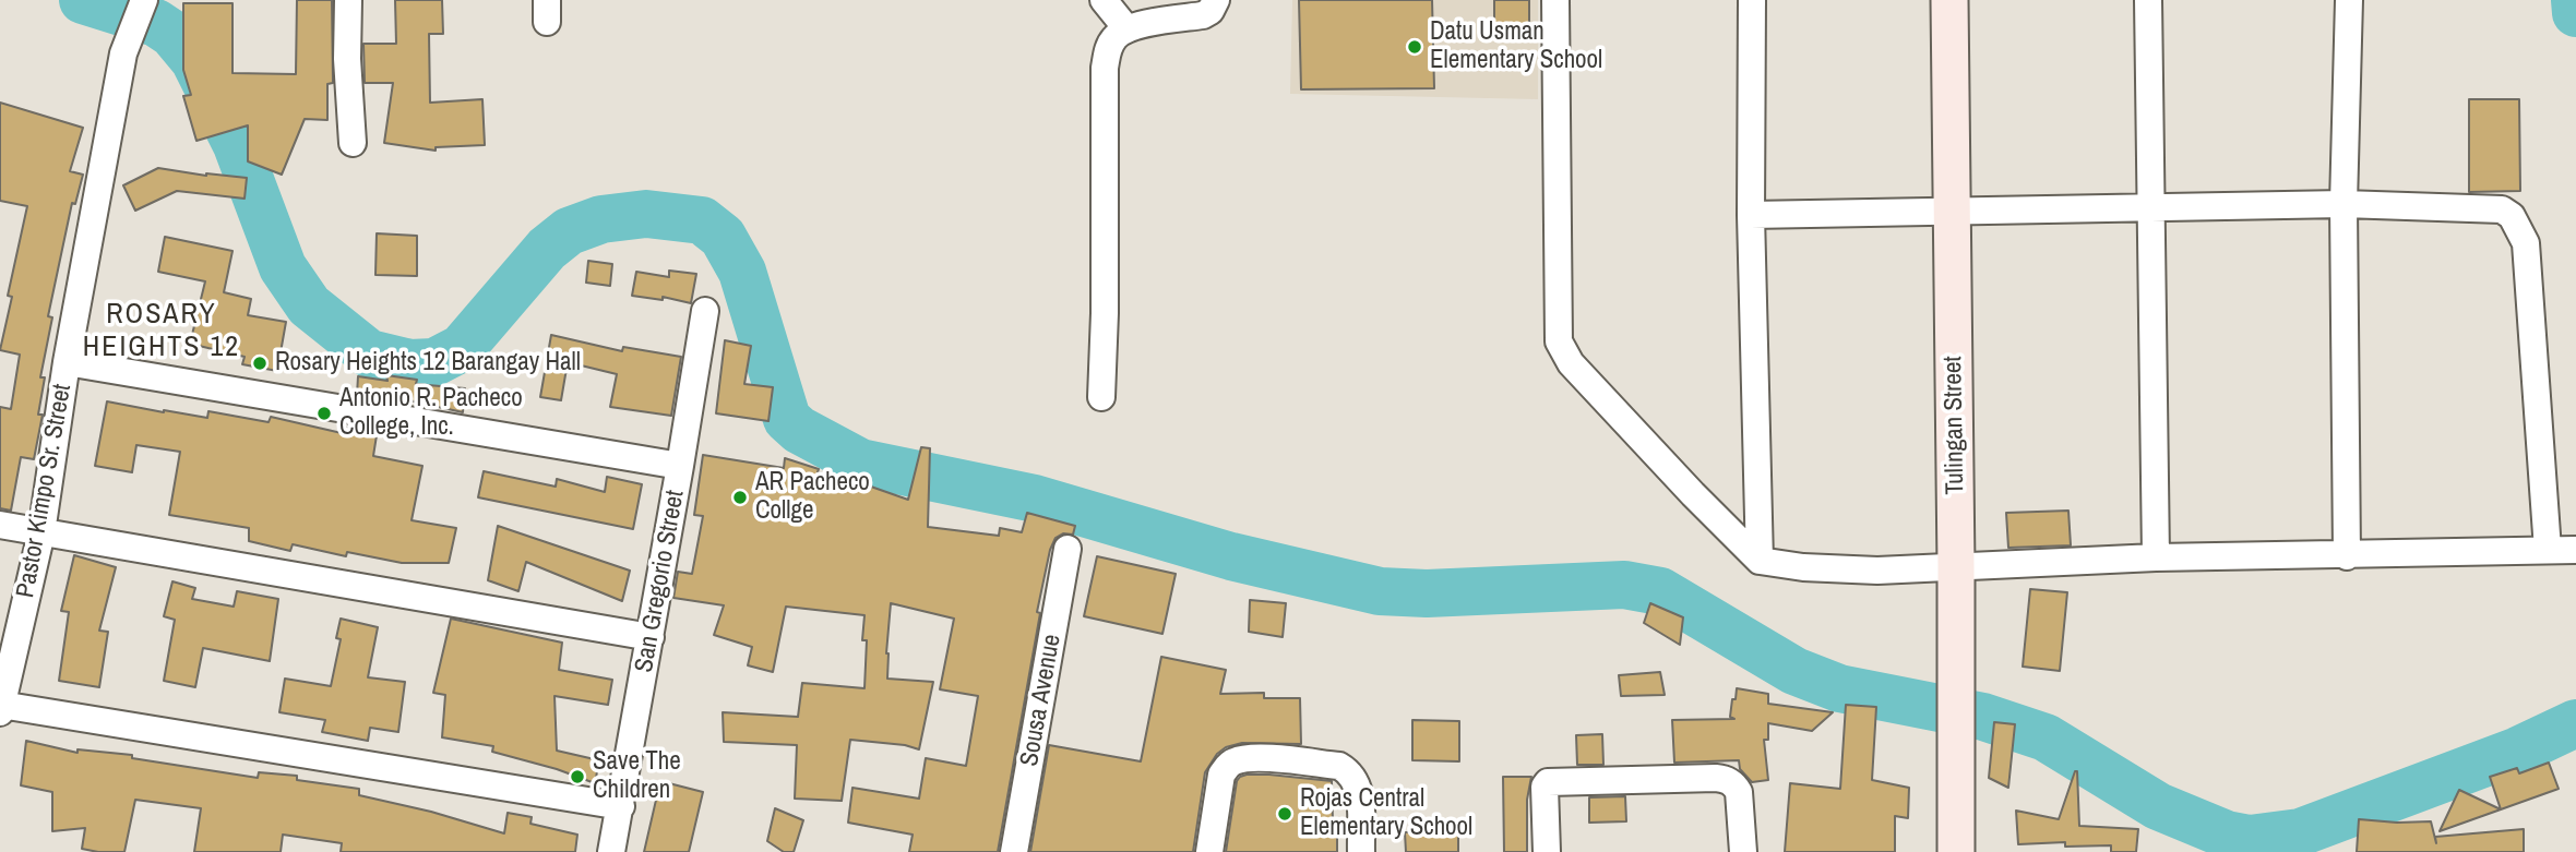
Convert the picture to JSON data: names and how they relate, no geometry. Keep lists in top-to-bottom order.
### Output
{
  "streets": {
    "street": [
      "Tulingan Street",
      "Pastor Kimpo Sr. Street",
      "San Gregorio Street",
      "Sousa Avenue"
    ]
  },
  "districts": ["ROSARY HEIGHTS 12"],
  "places": [
    "Datu Usman Elementary School",
    "Rosary Heights 12 Barangay Hall",
    "Antonio R. Pacheco College, Inc.",
    "AR Pacheco Collge",
    "Save The Children",
    "Rojas Central Elementary School"
  ]
}
